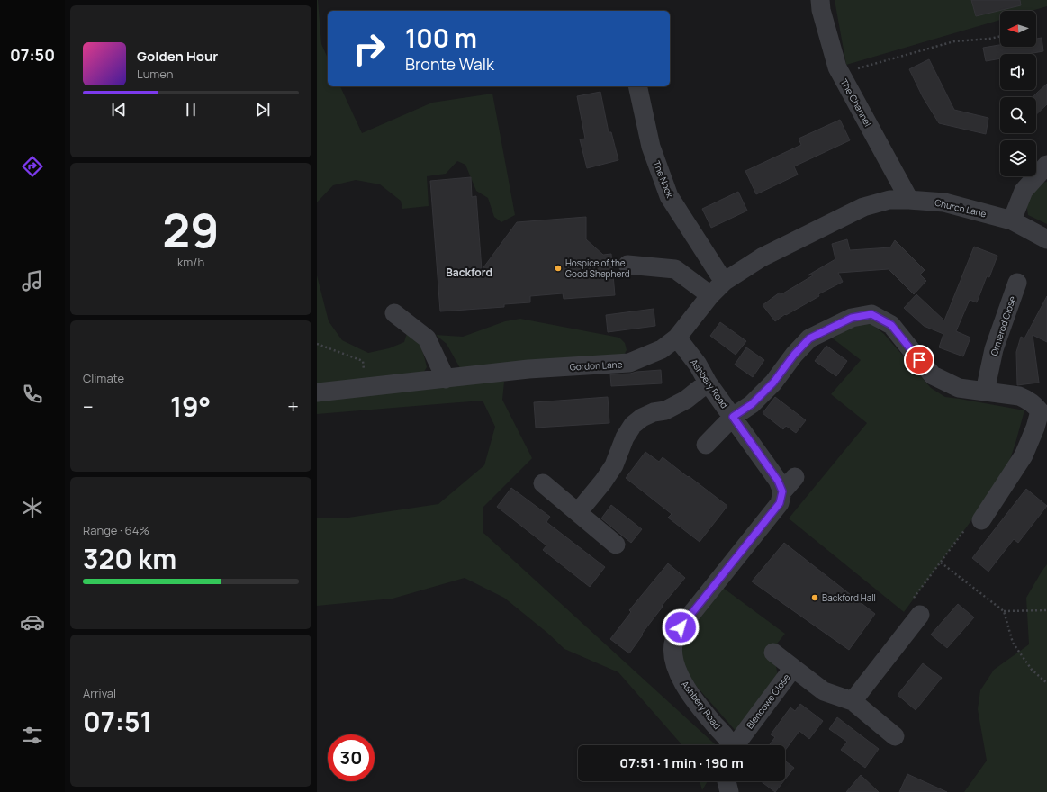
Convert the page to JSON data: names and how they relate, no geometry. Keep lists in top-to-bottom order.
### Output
{
  "streets": {
    "street": [
      "The Channel",
      "The Nook",
      "Church Lane",
      "Ormerod Close",
      "Gordon Lane",
      "Ashbery Road",
      "Blencowe Close"
    ]
  },
  "crossings": [
    ["The Channel", "Church Lane"],
    ["The Channel", "Gordon Lane"],
    ["The Nook", "Gordon Lane"],
    ["Church Lane", "Gordon Lane"],
    ["Gordon Lane", "Ashbery Road"]
  ],
  "districts": ["Backford"],
  "places": ["Hospice of the Good Shepherd", "Backford Hall"],
  "north": "left",
  "page": {
    "tabs": "07:50",
    "turn": ["100 m", "Bronte Walk"],
    "song": ["Golden Hour", "Lumen"],
    "tile": [
      ["29", "km/h"],
      "Climate",
      ["Range · 64%", "320 km"],
      ["Arrival", "07:51"]
    ],
    "heat": ["−", "19°", "+"],
    "limit": "30",
    "trip": "07:51 · 1 min · 190 m"
  }
}
